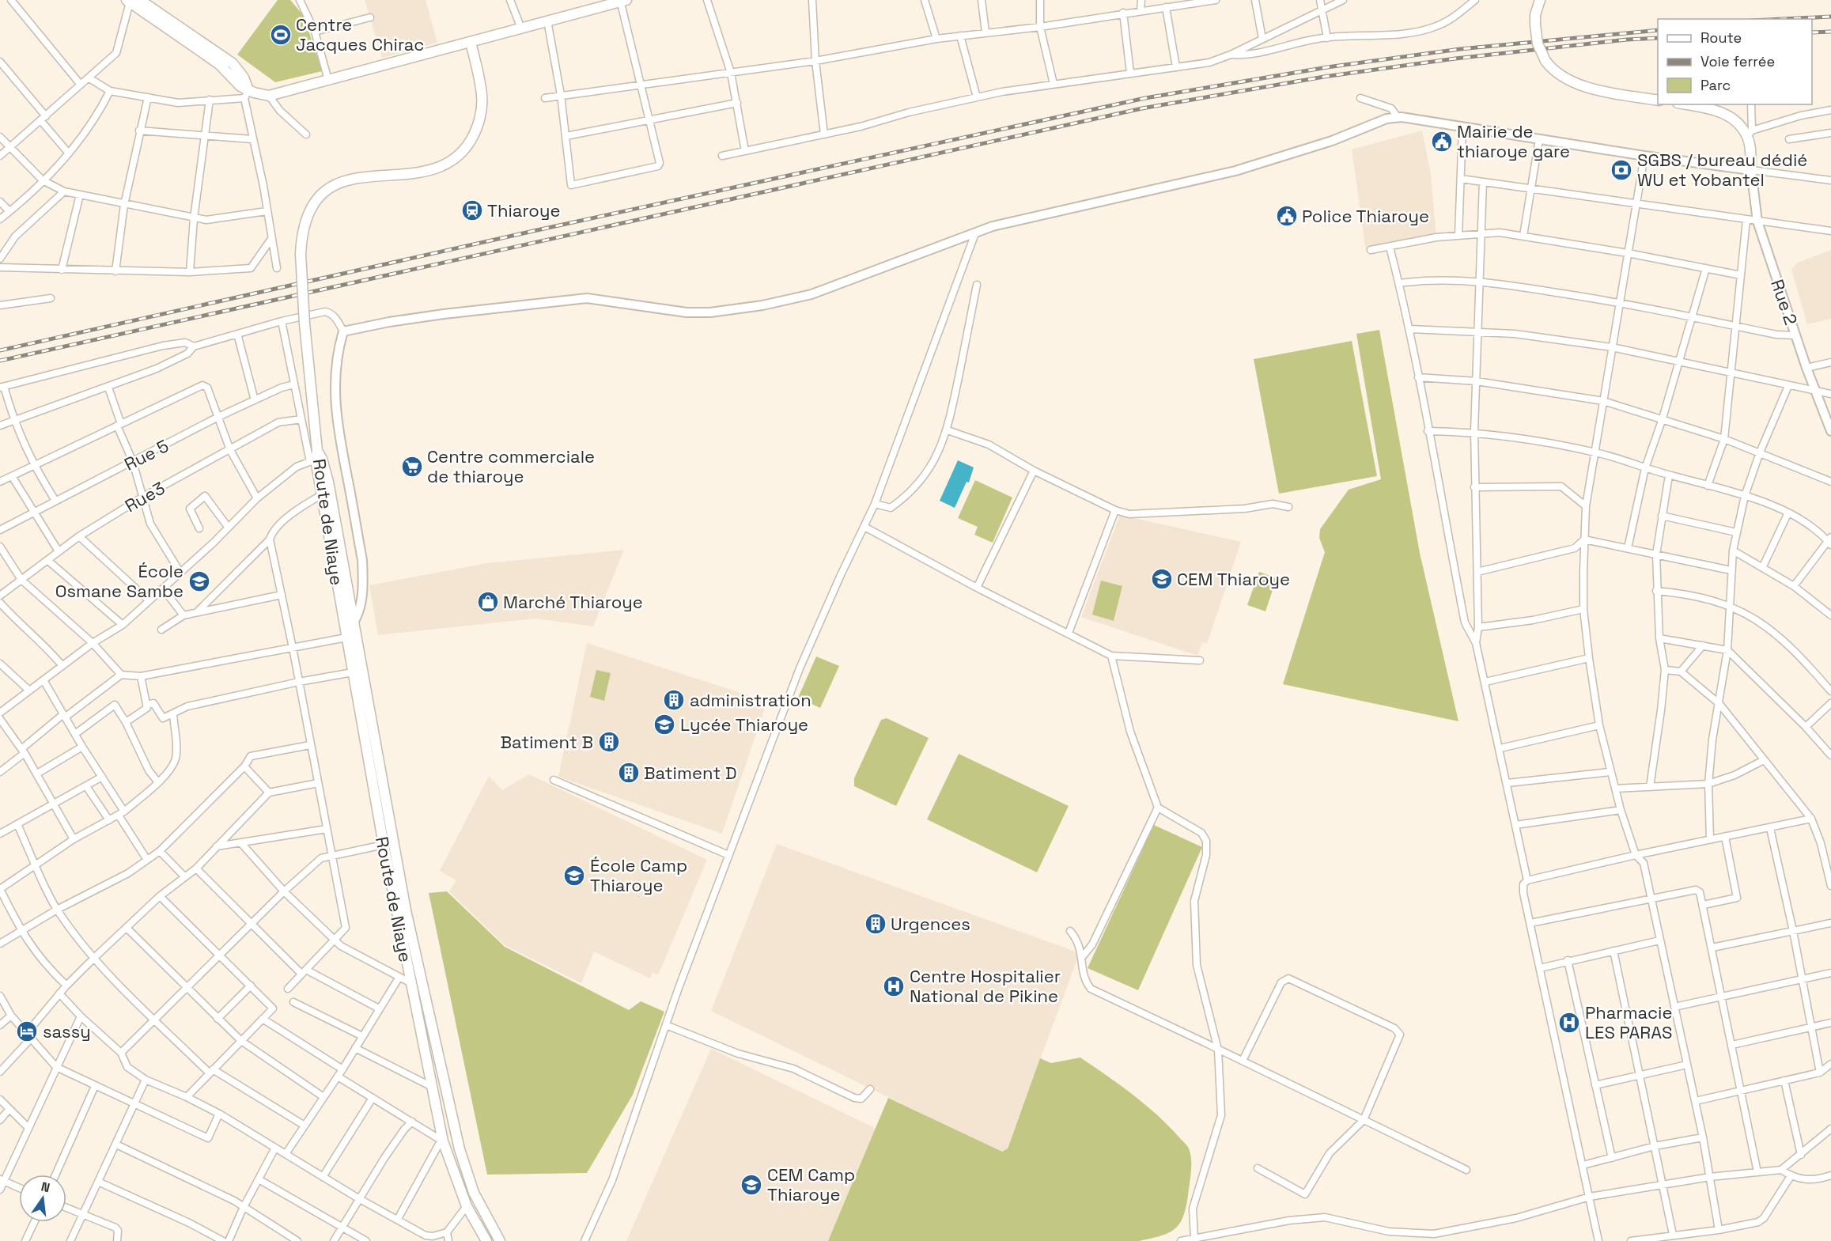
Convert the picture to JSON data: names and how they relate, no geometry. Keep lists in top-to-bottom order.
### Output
{
  "streets": {
    "main road": ["Route de Niaye"],
    "street": ["Rue 2", "Rue 5", "Rue3"]
  },
  "places": {
    "sports": ["Centre Jacques Chirac"],
    "public building": ["Mairie de thiaroye gare", "Police Thiaroye"],
    "bank": ["SGBS / bureau dédié WU et Yobantel"],
    "station": ["Thiaroye"],
    "supermarket": ["Centre commerciale de thiaroye"],
    "school or university": [
      "CEM Thiaroye",
      "École Osmane Sambe",
      "Lycée Thiaroye",
      "École Camp Thiaroye",
      "CEM Camp Thiaroye"
    ],
    "shop": ["Marché Thiaroye"],
    "building": [
      "administration",
      "Batiment B",
      "Batiment D",
      "Urgences"
    ],
    "hospital": ["Centre Hospitalier National de Pikine", "Pharmacie LES PARAS"],
    "hotel": ["sassy"]
  },
  "legend": ["Route", "Voie ferrée", "Parc"],
  "north": "top"
}
